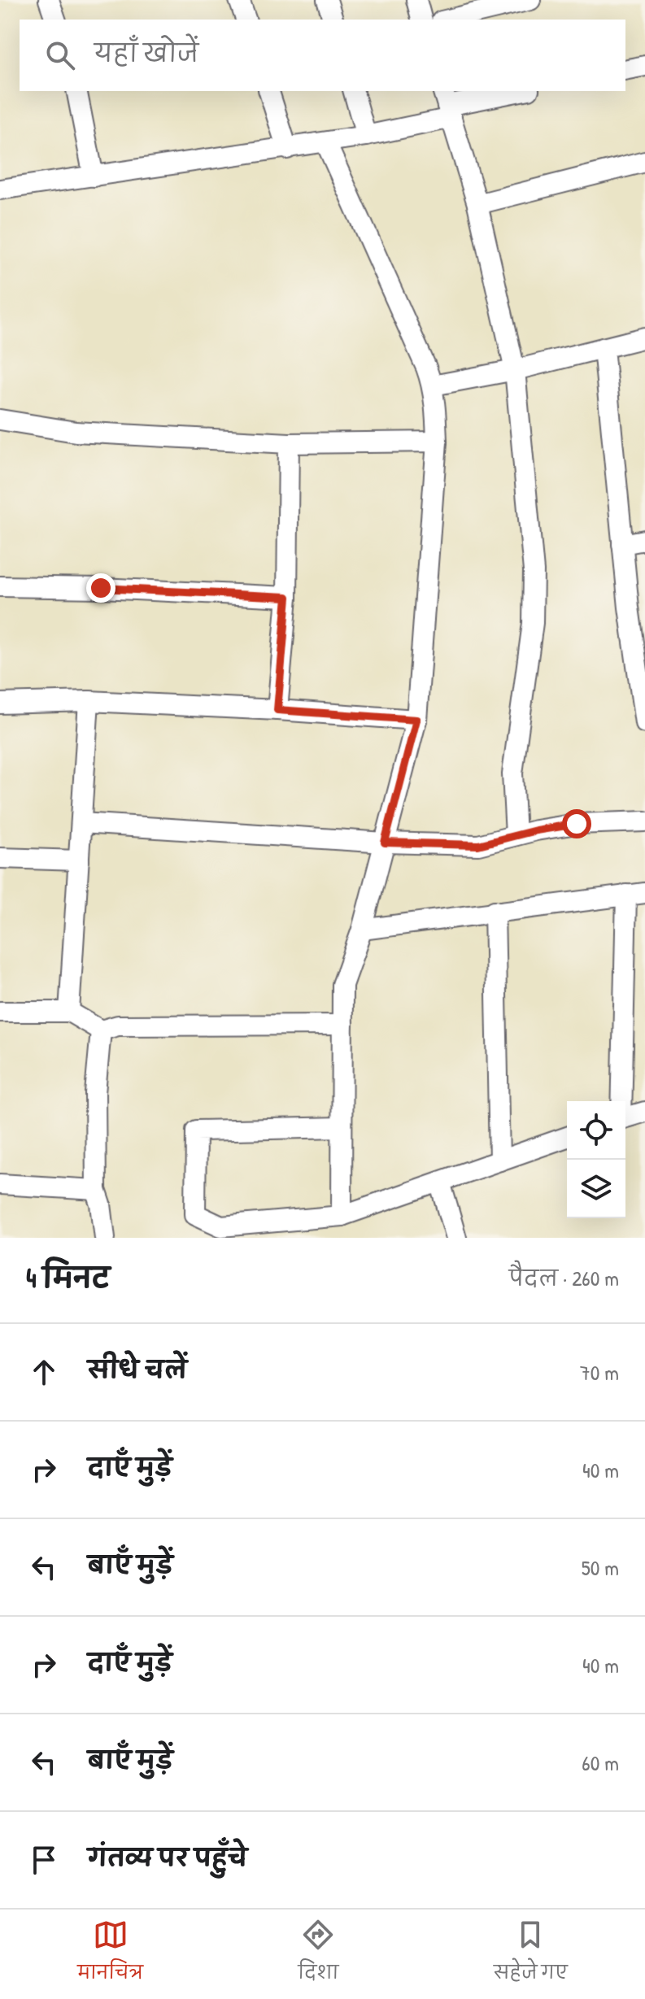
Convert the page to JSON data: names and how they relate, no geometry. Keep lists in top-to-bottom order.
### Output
{
  "page": {
    "search": "यहाँ खोजें",
    "heading": ["4 मिनट", "पैदल · 260 m"],
    "list": [
      ["सीधे चलें", "70 m"],
      ["दाएँ मुड़ें", "40 m"],
      ["बाएँ मुड़ें", "50 m"],
      ["दाएँ मुड़ें", "40 m"],
      ["बाएँ मुड़ें", "60 m"],
      "गंतव्य पर पहुँचे"
    ],
    "nav": ["मानचित्र", "दिशा", "सहेजे गए"]
  }
}
